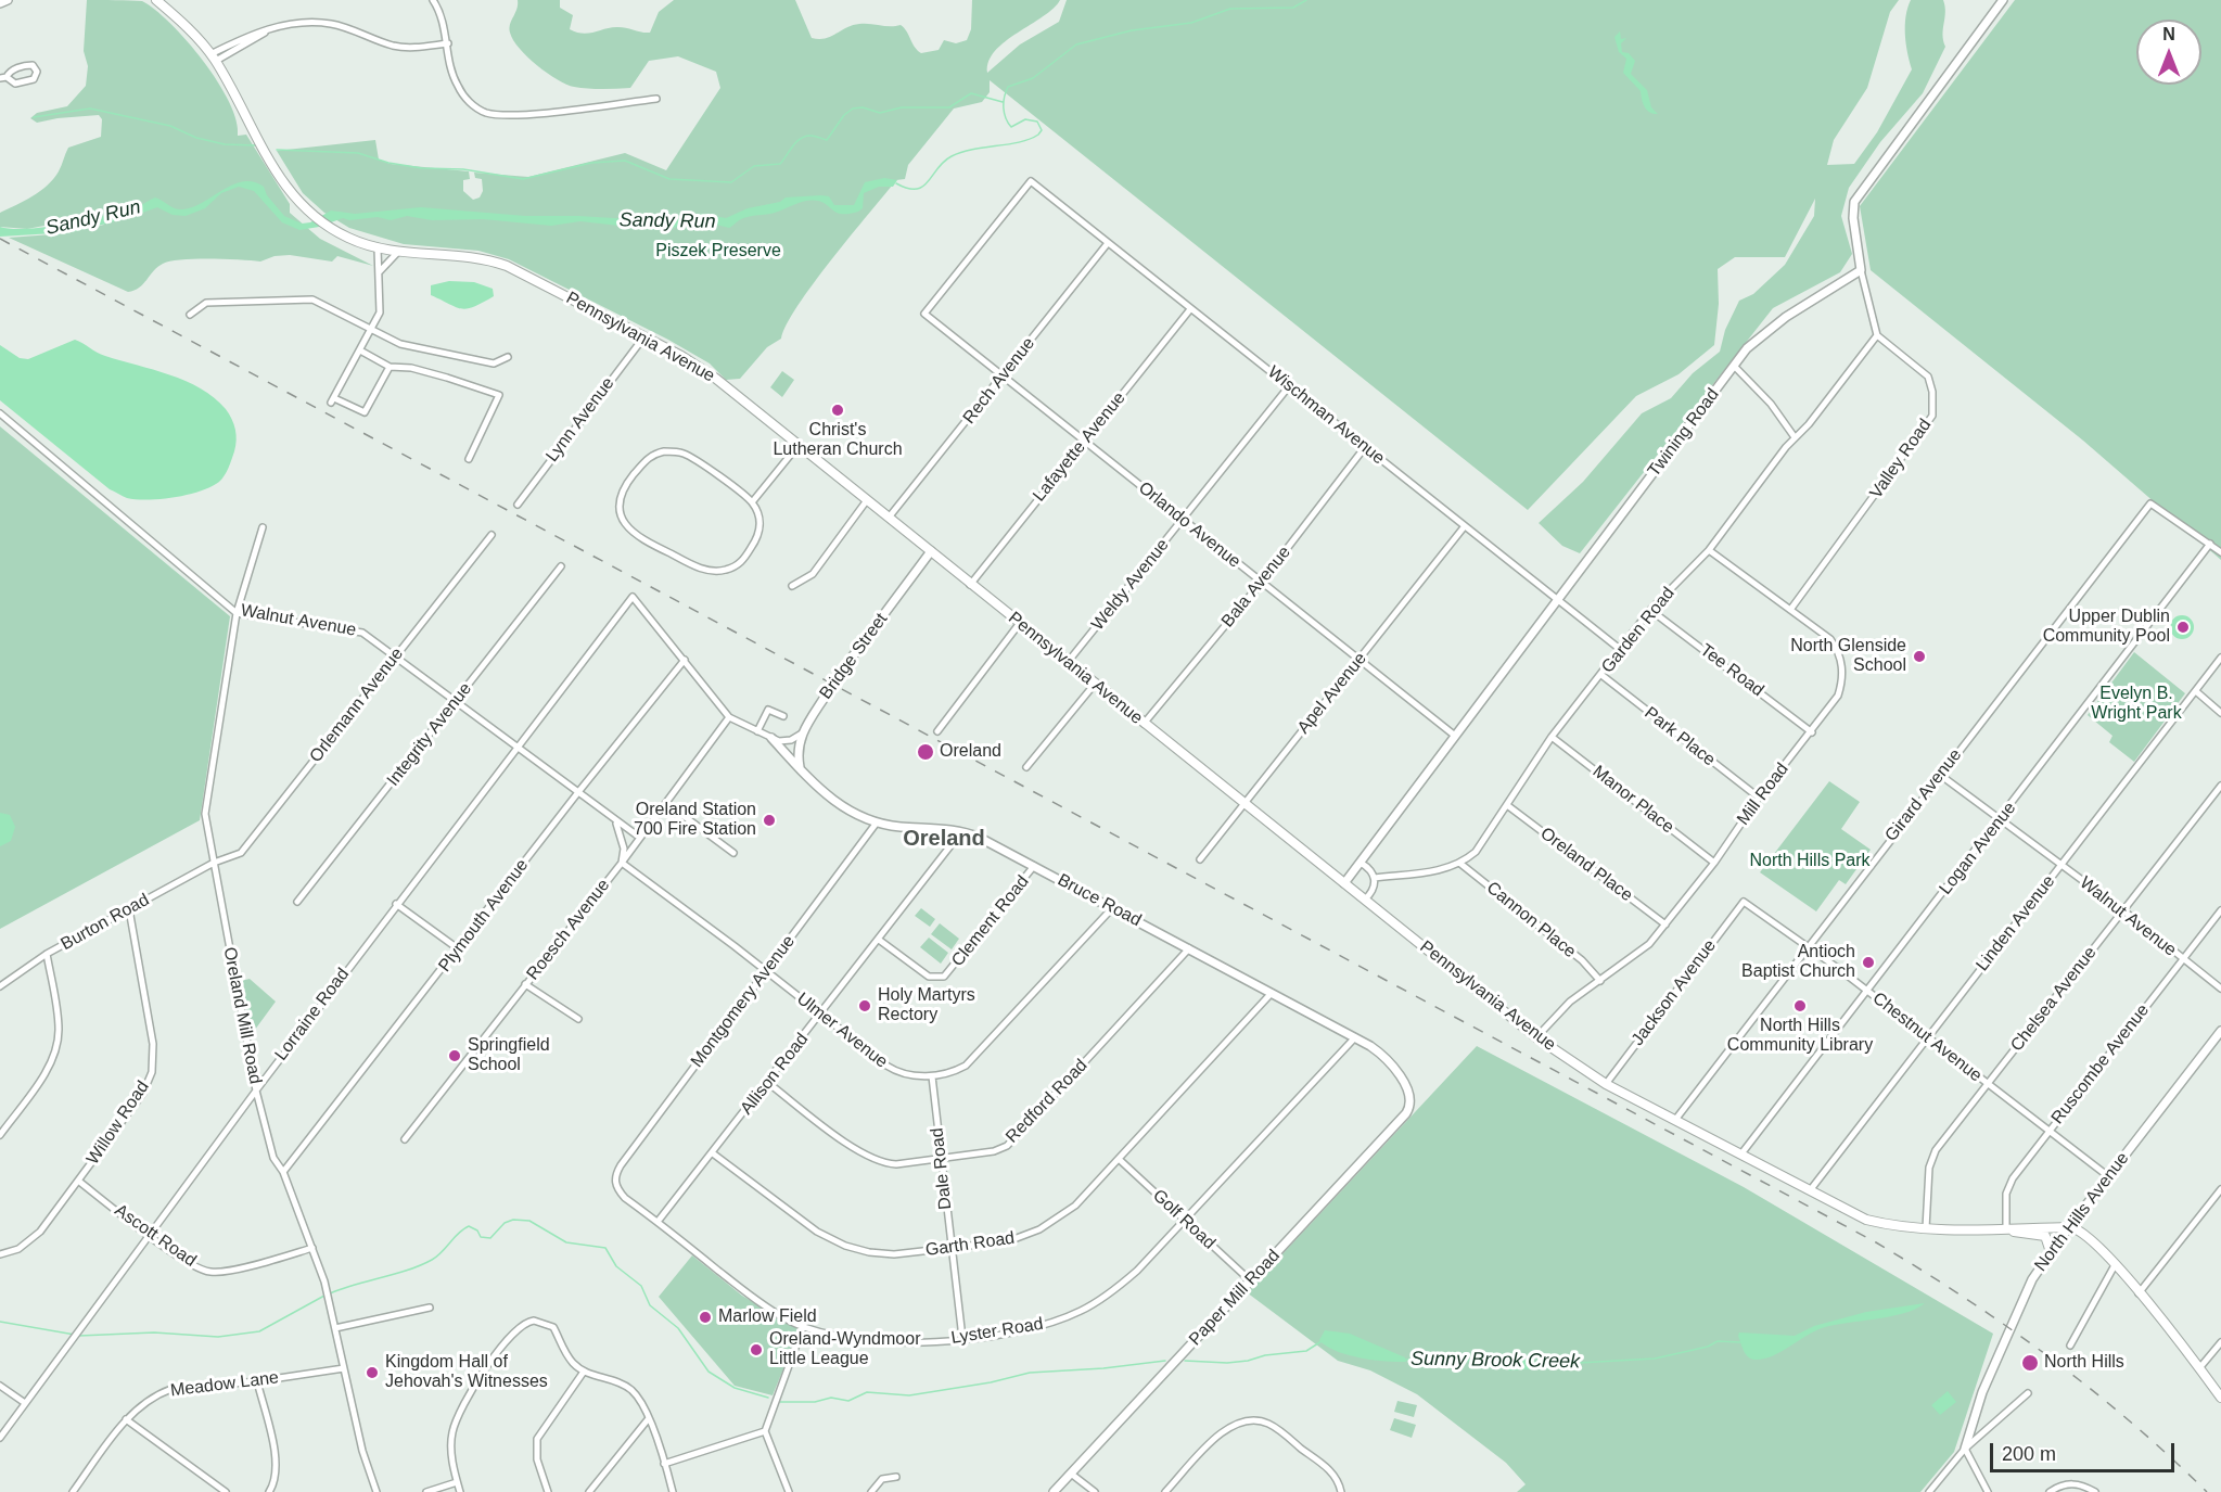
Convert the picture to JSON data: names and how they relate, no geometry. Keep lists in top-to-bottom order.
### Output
{
  "streets": {
    "main road": ["Pennsylvania Avenue"],
    "street": [
      "Rech Avenue",
      "Wischman Avenue",
      "Lynn Avenue",
      "Twining Road",
      "Lafayette Avenue",
      "Valley Road",
      "Orlando Avenue",
      "Weldy Avenue",
      "Bala Avenue",
      "Walnut Avenue",
      "Garden Road",
      "Bridge Street",
      "Tee Road",
      "Apel Avenue",
      "Orlemann Avenue",
      "Integrity Avenue",
      "Park Place",
      "Mill Road",
      "Girard Avenue",
      "Manor Place",
      "Logan Avenue",
      "Oreland Place",
      "Bruce Road",
      "Plymouth Avenue",
      "Cannon Place",
      "Clement Road",
      "Burton Road",
      "Linden Avenue",
      "Roesch Avenue",
      "Jackson Avenue",
      "Chelsea Avenue",
      "Montgomery Avenue",
      "Lorraine Road",
      "Oreland Mill Road",
      "Ulmer Avenue",
      "Chestnut Avenue",
      "Ruscombe Avenue",
      "Allison Road",
      "Redford Road",
      "Willow Road",
      "Dale Road",
      "North Hills Avenue",
      "Golf Road",
      "Ascott Road",
      "Garth Road",
      "Paper Mill Road",
      "Lyster Road",
      "Meadow Lane"
    ]
  },
  "crossings": [
    ["Pennsylvania Avenue", "Rech Avenue"],
    ["Pennsylvania Avenue", "Lynn Avenue"],
    ["Pennsylvania Avenue", "Twining Road"],
    ["Pennsylvania Avenue", "Lafayette Avenue"],
    ["Pennsylvania Avenue", "Weldy Avenue"],
    ["Pennsylvania Avenue", "Bala Avenue"],
    ["Pennsylvania Avenue", "Bridge Street"],
    ["Pennsylvania Avenue", "Apel Avenue"],
    ["Pennsylvania Avenue", "Mill Road"],
    ["Pennsylvania Avenue", "Girard Avenue"],
    ["Pennsylvania Avenue", "Logan Avenue"],
    ["Pennsylvania Avenue", "Linden Avenue"],
    ["Pennsylvania Avenue", "Jackson Avenue"],
    ["Pennsylvania Avenue", "Chelsea Avenue"],
    ["Pennsylvania Avenue", "Ruscombe Avenue"],
    ["Pennsylvania Avenue", "North Hills Avenue"],
    ["Rech Avenue", "Wischman Avenue"],
    ["Rech Avenue", "Orlando Avenue"],
    ["Wischman Avenue", "Twining Road"],
    ["Wischman Avenue", "Lafayette Avenue"],
    ["Wischman Avenue", "Orlando Avenue"],
    ["Wischman Avenue", "Weldy Avenue"],
    ["Wischman Avenue", "Bala Avenue"],
    ["Wischman Avenue", "Garden Road"],
    ["Wischman Avenue", "Apel Avenue"],
    ["Twining Road", "Orlando Avenue"],
    ["Lafayette Avenue", "Orlando Avenue"],
    ["Valley Road", "Garden Road"],
    ["Valley Road", "Mill Road"],
    ["Orlando Avenue", "Weldy Avenue"],
    ["Orlando Avenue", "Bala Avenue"],
    ["Orlando Avenue", "Apel Avenue"],
    ["Walnut Avenue", "Orlemann Avenue"],
    ["Walnut Avenue", "Integrity Avenue"],
    ["Walnut Avenue", "Girard Avenue"],
    ["Walnut Avenue", "Logan Avenue"],
    ["Walnut Avenue", "Plymouth Avenue"],
    ["Walnut Avenue", "Linden Avenue"],
    ["Walnut Avenue", "Roesch Avenue"],
    ["Walnut Avenue", "Chelsea Avenue"],
    ["Walnut Avenue", "Lorraine Road"],
    ["Walnut Avenue", "Oreland Mill Road"],
    ["Walnut Avenue", "Ruscombe Avenue"],
    ["Garden Road", "Tee Road"],
    ["Garden Road", "Park Place"],
    ["Garden Road", "Mill Road"],
    ["Garden Road", "Manor Place"],
    ["Garden Road", "Oreland Place"],
    ["Garden Road", "Cannon Place"],
    ["Bridge Street", "Bruce Road"],
    ["Tee Road", "Mill Road"],
    ["Orlemann Avenue", "Burton Road"],
    ["Orlemann Avenue", "Oreland Mill Road"],
    ["Park Place", "Mill Road"],
    ["Mill Road", "Manor Place"],
    ["Mill Road", "Oreland Place"],
    ["Mill Road", "Cannon Place"],
    ["Girard Avenue", "Logan Avenue"],
    ["Girard Avenue", "Chestnut Avenue"],
    ["Logan Avenue", "Chestnut Avenue"],
    ["Bruce Road", "Clement Road"],
    ["Bruce Road", "Montgomery Avenue"],
    ["Bruce Road", "Ulmer Avenue"],
    ["Bruce Road", "Allison Road"],
    ["Bruce Road", "Redford Road"],
    ["Bruce Road", "Garth Road"],
    ["Bruce Road", "Paper Mill Road"],
    ["Bruce Road", "Lyster Road"],
    ["Plymouth Avenue", "Lorraine Road"],
    ["Plymouth Avenue", "Oreland Mill Road"],
    ["Clement Road", "Allison Road"],
    ["Burton Road", "Oreland Mill Road"],
    ["Burton Road", "Willow Road"],
    ["Linden Avenue", "Chestnut Avenue"],
    ["Roesch Avenue", "Ulmer Avenue"],
    ["Jackson Avenue", "Chestnut Avenue"],
    ["Chelsea Avenue", "Chestnut Avenue"],
    ["Montgomery Avenue", "Ulmer Avenue"],
    ["Montgomery Avenue", "Lyster Road"],
    ["Lorraine Road", "Oreland Mill Road"],
    ["Lorraine Road", "Ascott Road"],
    ["Oreland Mill Road", "Ascott Road"],
    ["Oreland Mill Road", "Meadow Lane"],
    ["Ulmer Avenue", "Allison Road"],
    ["Ulmer Avenue", "Dale Road"],
    ["Chestnut Avenue", "Ruscombe Avenue"],
    ["Chestnut Avenue", "North Hills Avenue"],
    ["Allison Road", "Redford Road"],
    ["Allison Road", "Garth Road"],
    ["Allison Road", "Lyster Road"],
    ["Redford Road", "Dale Road"],
    ["Willow Road", "Ascott Road"],
    ["Dale Road", "Garth Road"],
    ["Dale Road", "Lyster Road"],
    ["Golf Road", "Garth Road"],
    ["Golf Road", "Paper Mill Road"],
    ["Golf Road", "Lyster Road"]
  ],
  "districts": ["Oreland"],
  "water": ["Sandy Run", "Sunny Brook Creek"],
  "parks": ["Piszek Preserve", "Evelyn B. Wright Park", "North Hills Park"],
  "places": [
    "Christ's Lutheran Church",
    "Upper Dublin Community Pool",
    "North Glenside School",
    "Oreland",
    "Oreland Station 700 Fire Station",
    "Antioch Baptist Church",
    "Holy Martyrs Rectory",
    "North Hills Community Library",
    "Springfield School",
    "Marlow Field",
    "Oreland-Wyndmoor Little League",
    "North Hills",
    "Kingdom Hall of Jehovah's Witnesses"
  ],
  "scale_bar": "200 m",
  "north": "top"
}
